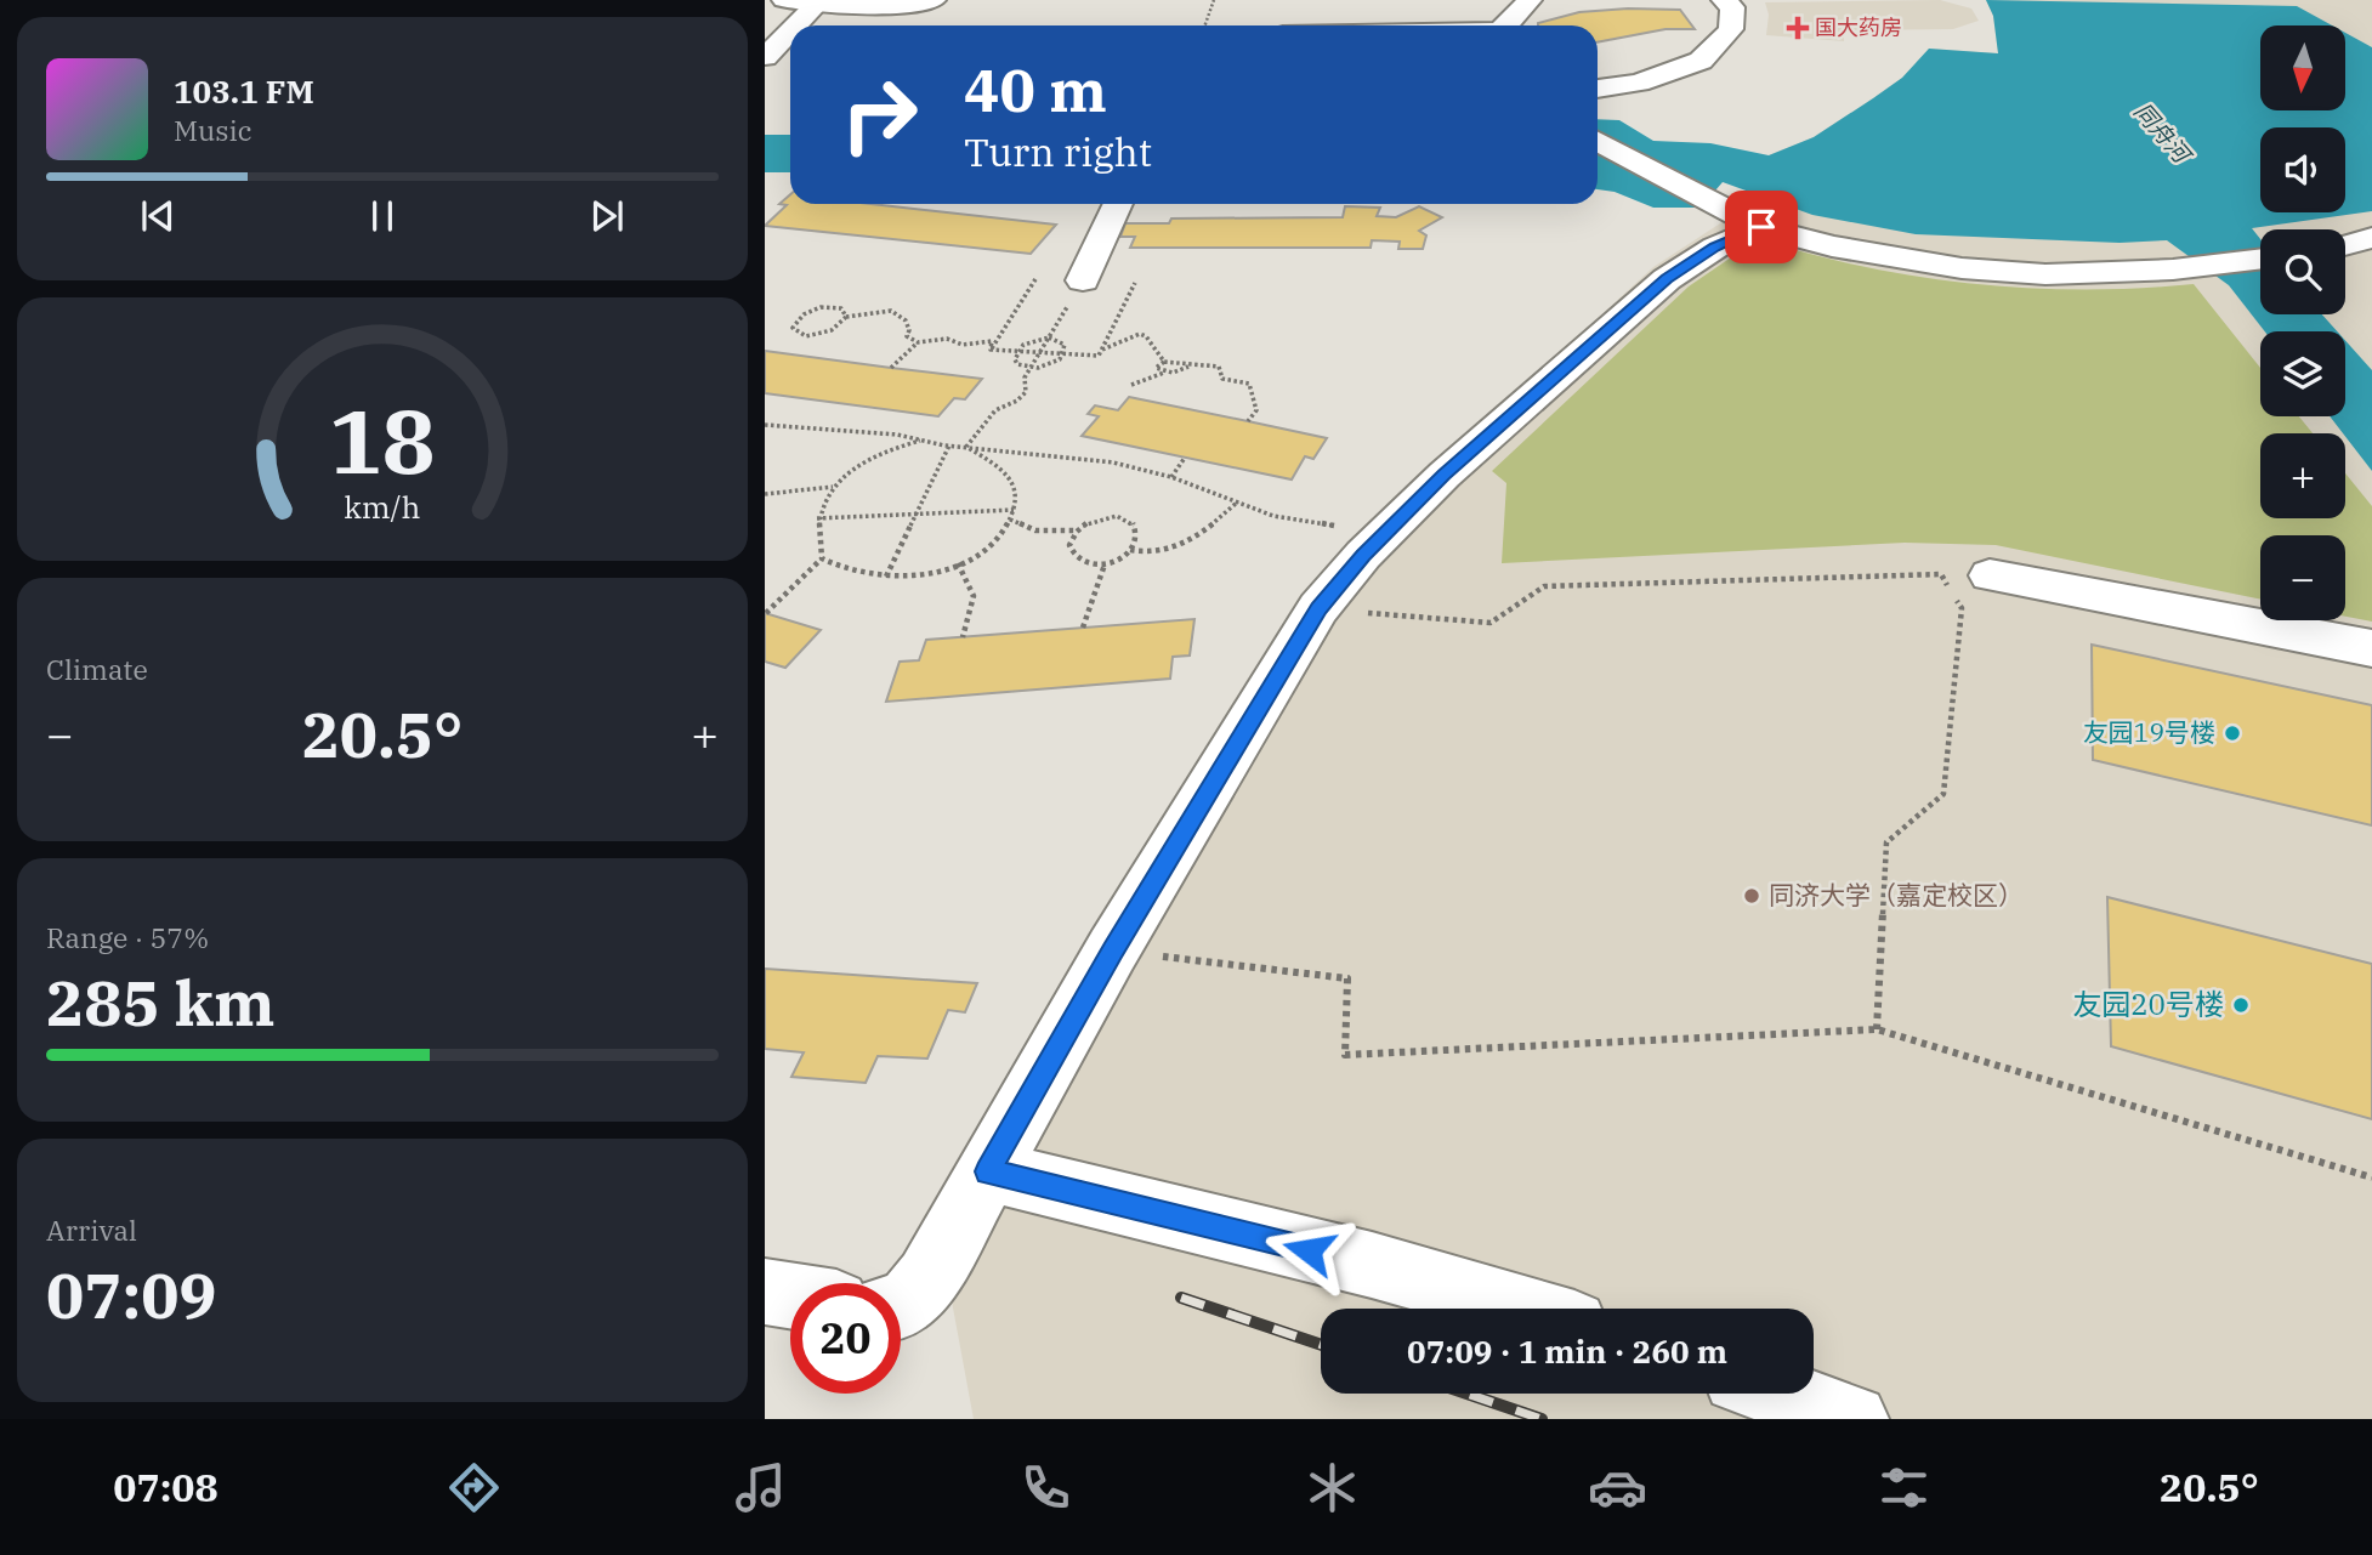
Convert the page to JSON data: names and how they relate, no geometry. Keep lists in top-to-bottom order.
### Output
{
  "water": ["同舟河"],
  "places": {
    "health": ["国大药房"],
    "other": ["友园19号楼", "同济大学（嘉定校区）", "友园20号楼"]
  },
  "north": "bottom",
  "page": {
    "map_buttons": ["+", "−"],
    "turn": ["40 m", "Turn right"],
    "song": ["103.1 FM", "Music"],
    "tile": [
      "Climate",
      ["Range · 57%", "285 km"],
      ["Arrival", "07:09"]
    ],
    "heat": ["−", "20.5°", "+"],
    "limit": "20",
    "trip": "07:09 · 1 min · 260 m",
    "tabs": ["07:08", "20.5°"],
    "gauge": ["18", "km/h"]
  }
}
